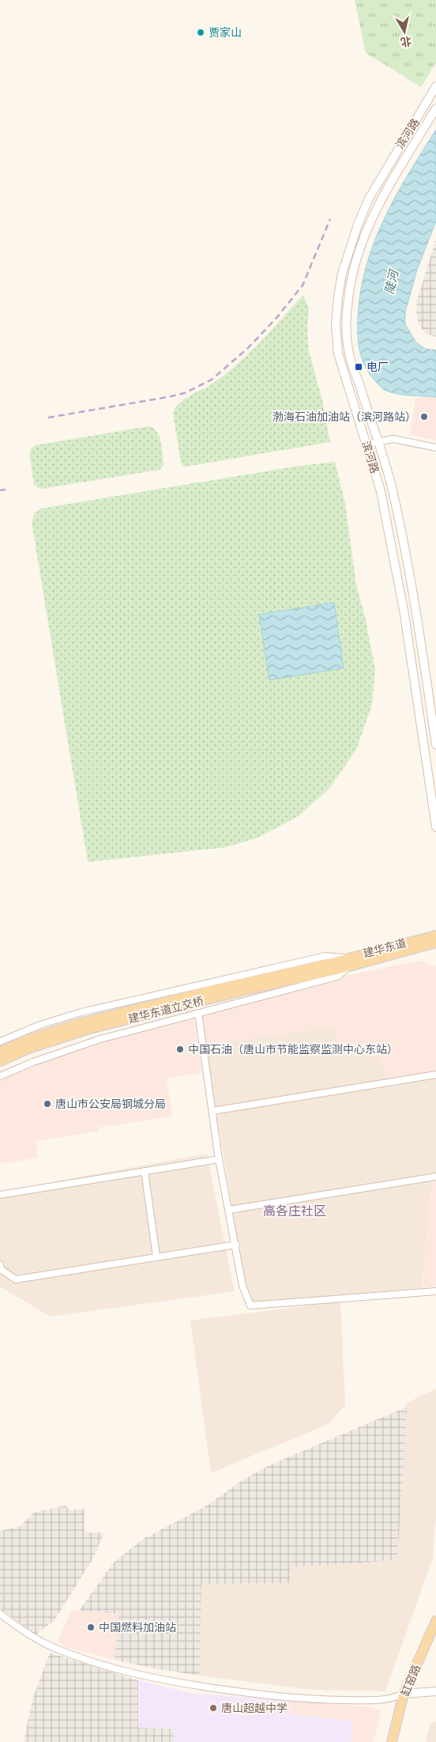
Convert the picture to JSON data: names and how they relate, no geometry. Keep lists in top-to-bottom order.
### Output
{
  "streets": {
    "main road": [
      "滨河路",
      "建华东道",
      "建华东道立交桥",
      "缸窑路"
    ]
  },
  "crossings": [
    ["建华东道", "建华东道立交桥"]
  ],
  "districts": ["高各庄社区"],
  "water": ["陡河"],
  "places": {
    "other": [
      "贾家山",
      "渤海石油加油站（滨河路站）",
      "中国石油（唐山市节能监察监测中心东站）",
      "唐山市公安局钢城分局",
      "中国燃料加油站",
      "唐山超越中学"
    ],
    "transit": ["电厂"]
  },
  "north": "bottom"
}
